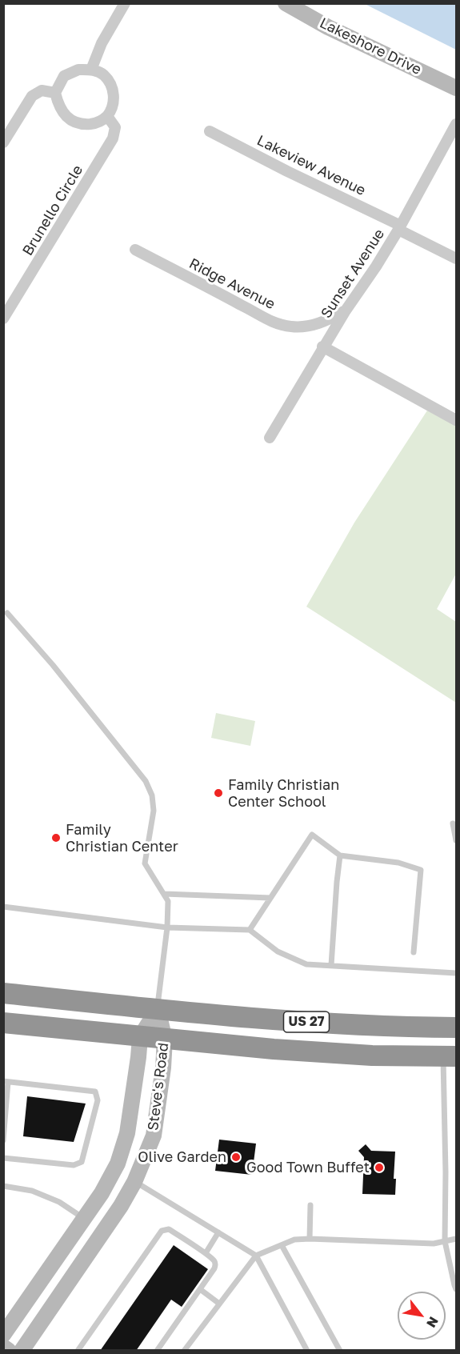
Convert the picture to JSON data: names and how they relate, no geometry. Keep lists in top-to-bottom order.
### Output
{
  "streets": {
    "highway": ["US 27"],
    "street": [
      "Lakeshore Drive",
      "Lakeview Avenue",
      "Brunello Circle",
      "Sunset Avenue",
      "Ridge Avenue",
      "Steve's Road"
    ]
  },
  "crossings": [
    ["Lakeview Avenue", "Sunset Avenue"],
    ["Sunset Avenue", "Ridge Avenue"],
    ["US 27", "Steve's Road"]
  ],
  "places": [
    "Family Christian Center School",
    "Family Christian Center",
    "Olive Garden",
    "Good Town Buffet"
  ],
  "north": "bottom right"
}
